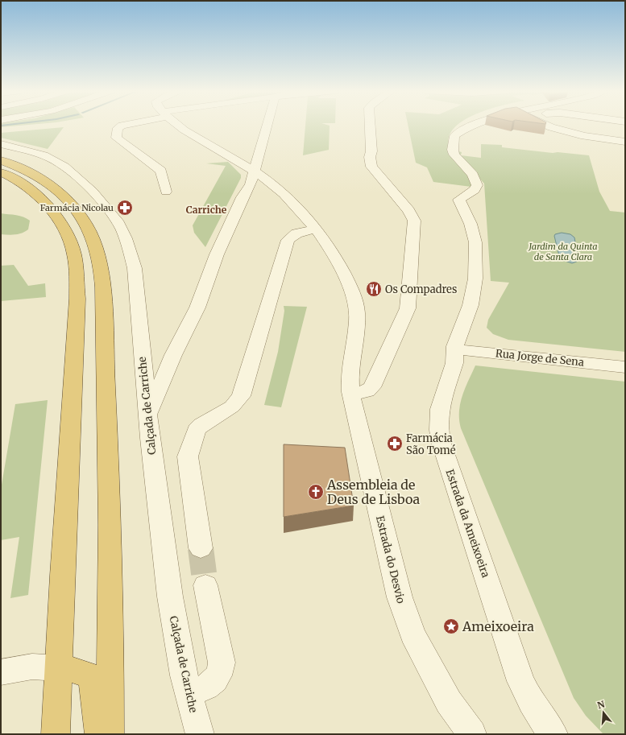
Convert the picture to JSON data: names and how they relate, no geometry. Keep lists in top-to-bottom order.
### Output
{
  "streets": {
    "street": [
      "Rua Jorge de Sena",
      "Calçada de Carriche",
      "Estrada da Ameixoeira",
      "Estrada do Desvio"
    ]
  },
  "crossings": [
    ["Rua Jorge de Sena", "Estrada da Ameixoeira"]
  ],
  "districts": ["Carriche"],
  "parks": ["Jardim da Quinta de Santa Clara"],
  "places": {
    "pharmacy": ["Farmácia Nicolau", "Farmácia São Tomé"],
    "restaurant": ["Os Compadres"],
    "church": ["Assembleia de Deus de Lisboa"],
    "place": ["Ameixoeira"]
  },
  "north": "top"
}
